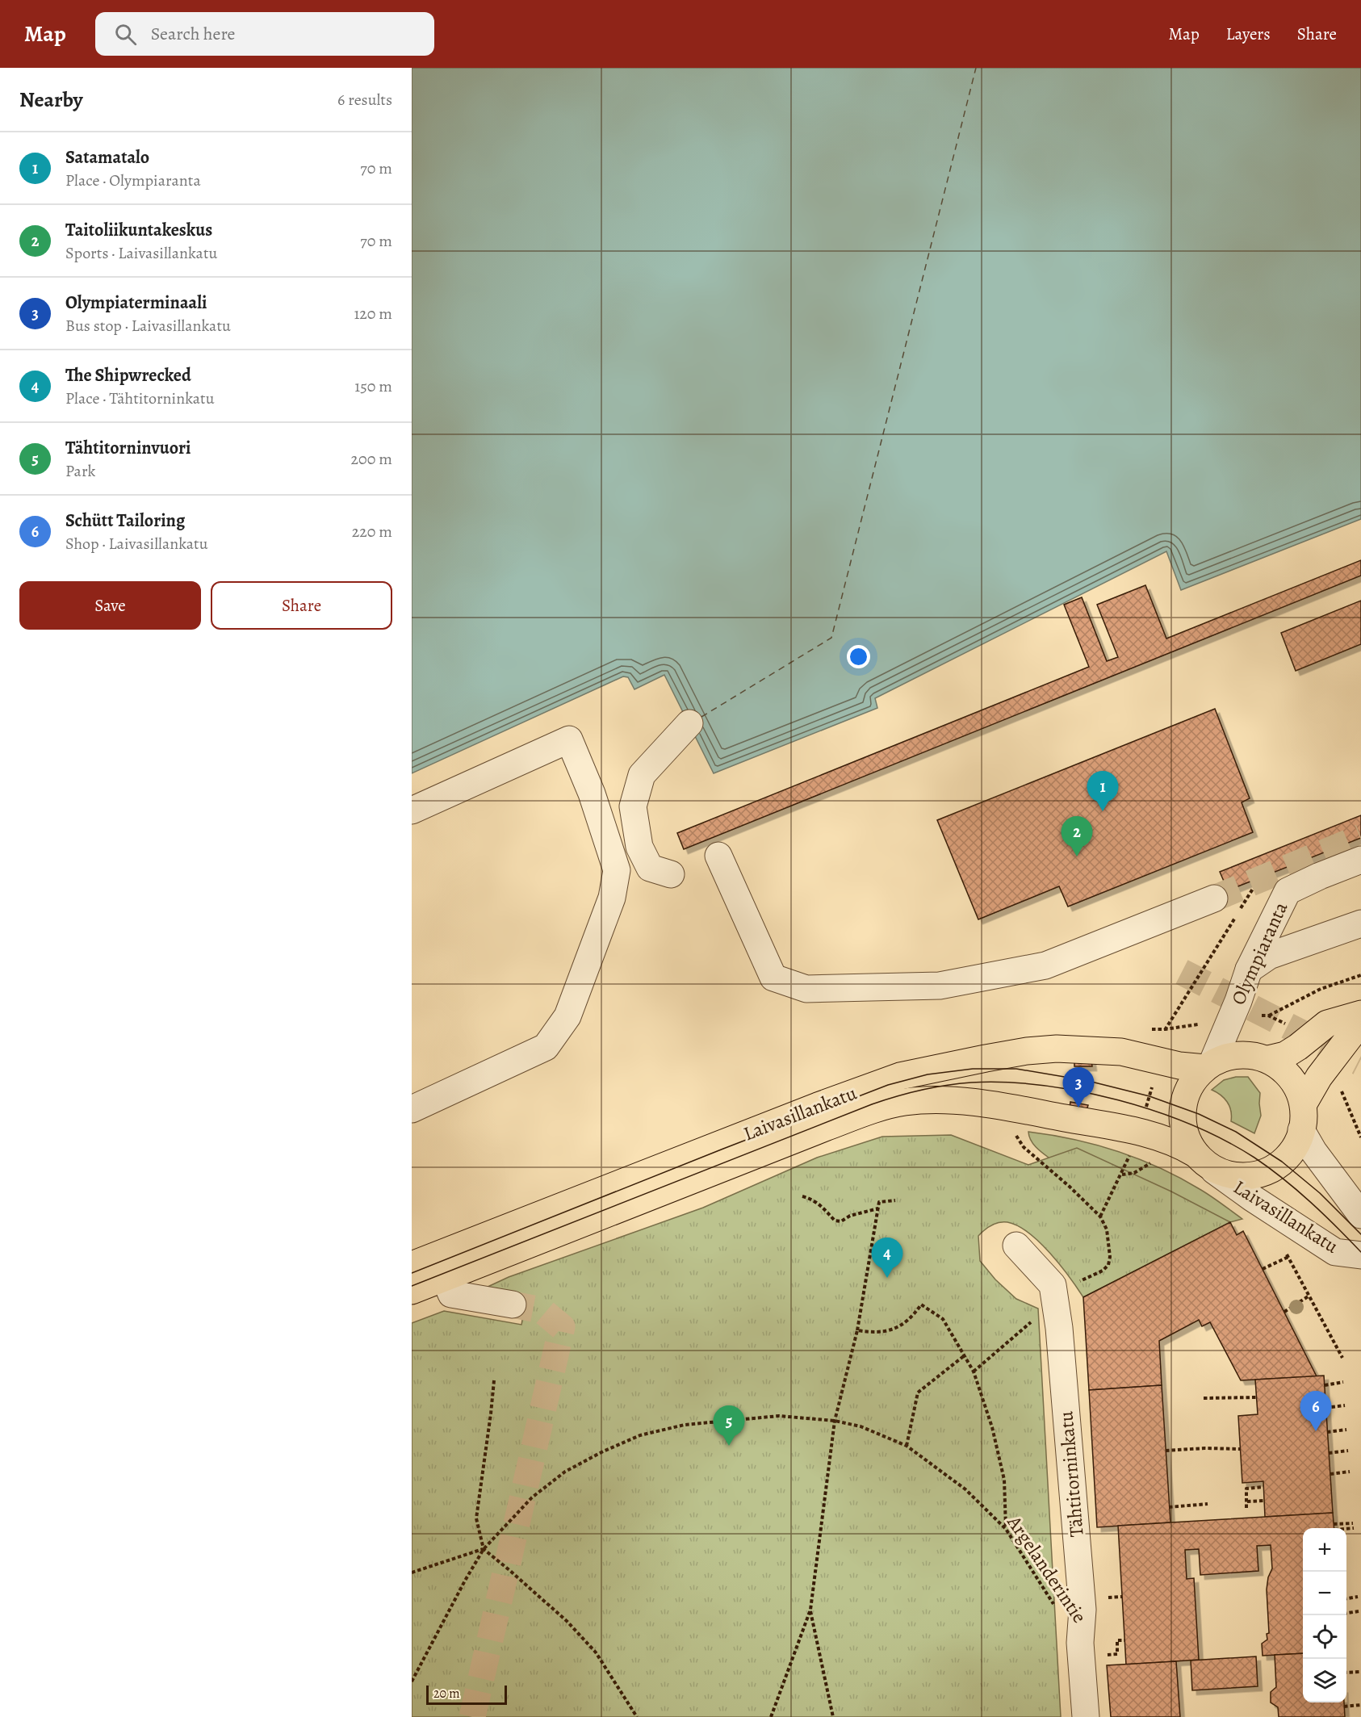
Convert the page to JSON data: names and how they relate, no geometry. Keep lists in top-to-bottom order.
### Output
{
  "streets": {
    "main road": ["Laivasillankatu"],
    "street": ["Olympiaranta", "Tähtitorninkatu"],
    "path": ["Argelanderintie"]
  },
  "crossings": [
    ["Olympiaranta", "Laivasillankatu"]
  ],
  "scale_bar": "20 m",
  "page": {
    "header": "Map",
    "search": "Search here",
    "nav": ["Map", "Layers", "Share"],
    "heading": ["Nearby", "6 results"],
    "list": [
      {
        "mark": "1",
        "name": "Satamatalo",
        "note": "Place · Olympiaranta",
        "value": "70 m"
      },
      {
        "mark": "2",
        "name": "Taitoliikuntakeskus",
        "note": "Sports · Laivasillankatu",
        "value": "70 m"
      },
      {
        "mark": "3",
        "name": "Olympiaterminaali",
        "note": "Bus stop · Laivasillankatu",
        "value": "120 m"
      },
      {
        "mark": "4",
        "name": "The Shipwrecked",
        "note": "Place · Tähtitorninkatu",
        "value": "150 m"
      },
      {
        "mark": "5",
        "name": "Tähtitorninvuori",
        "note": "Park",
        "value": "200 m"
      },
      {
        "mark": "6",
        "name": "Schütt Tailoring",
        "note": "Shop · Laivasillankatu",
        "value": "220 m"
      }
    ],
    "buttons": ["Save", "Share"],
    "pins": [
      "1",
      "2",
      "3",
      "4",
      "6",
      "5"
    ],
    "map_buttons": ["+", "−"],
    "scale": "20 m"
  }
}
